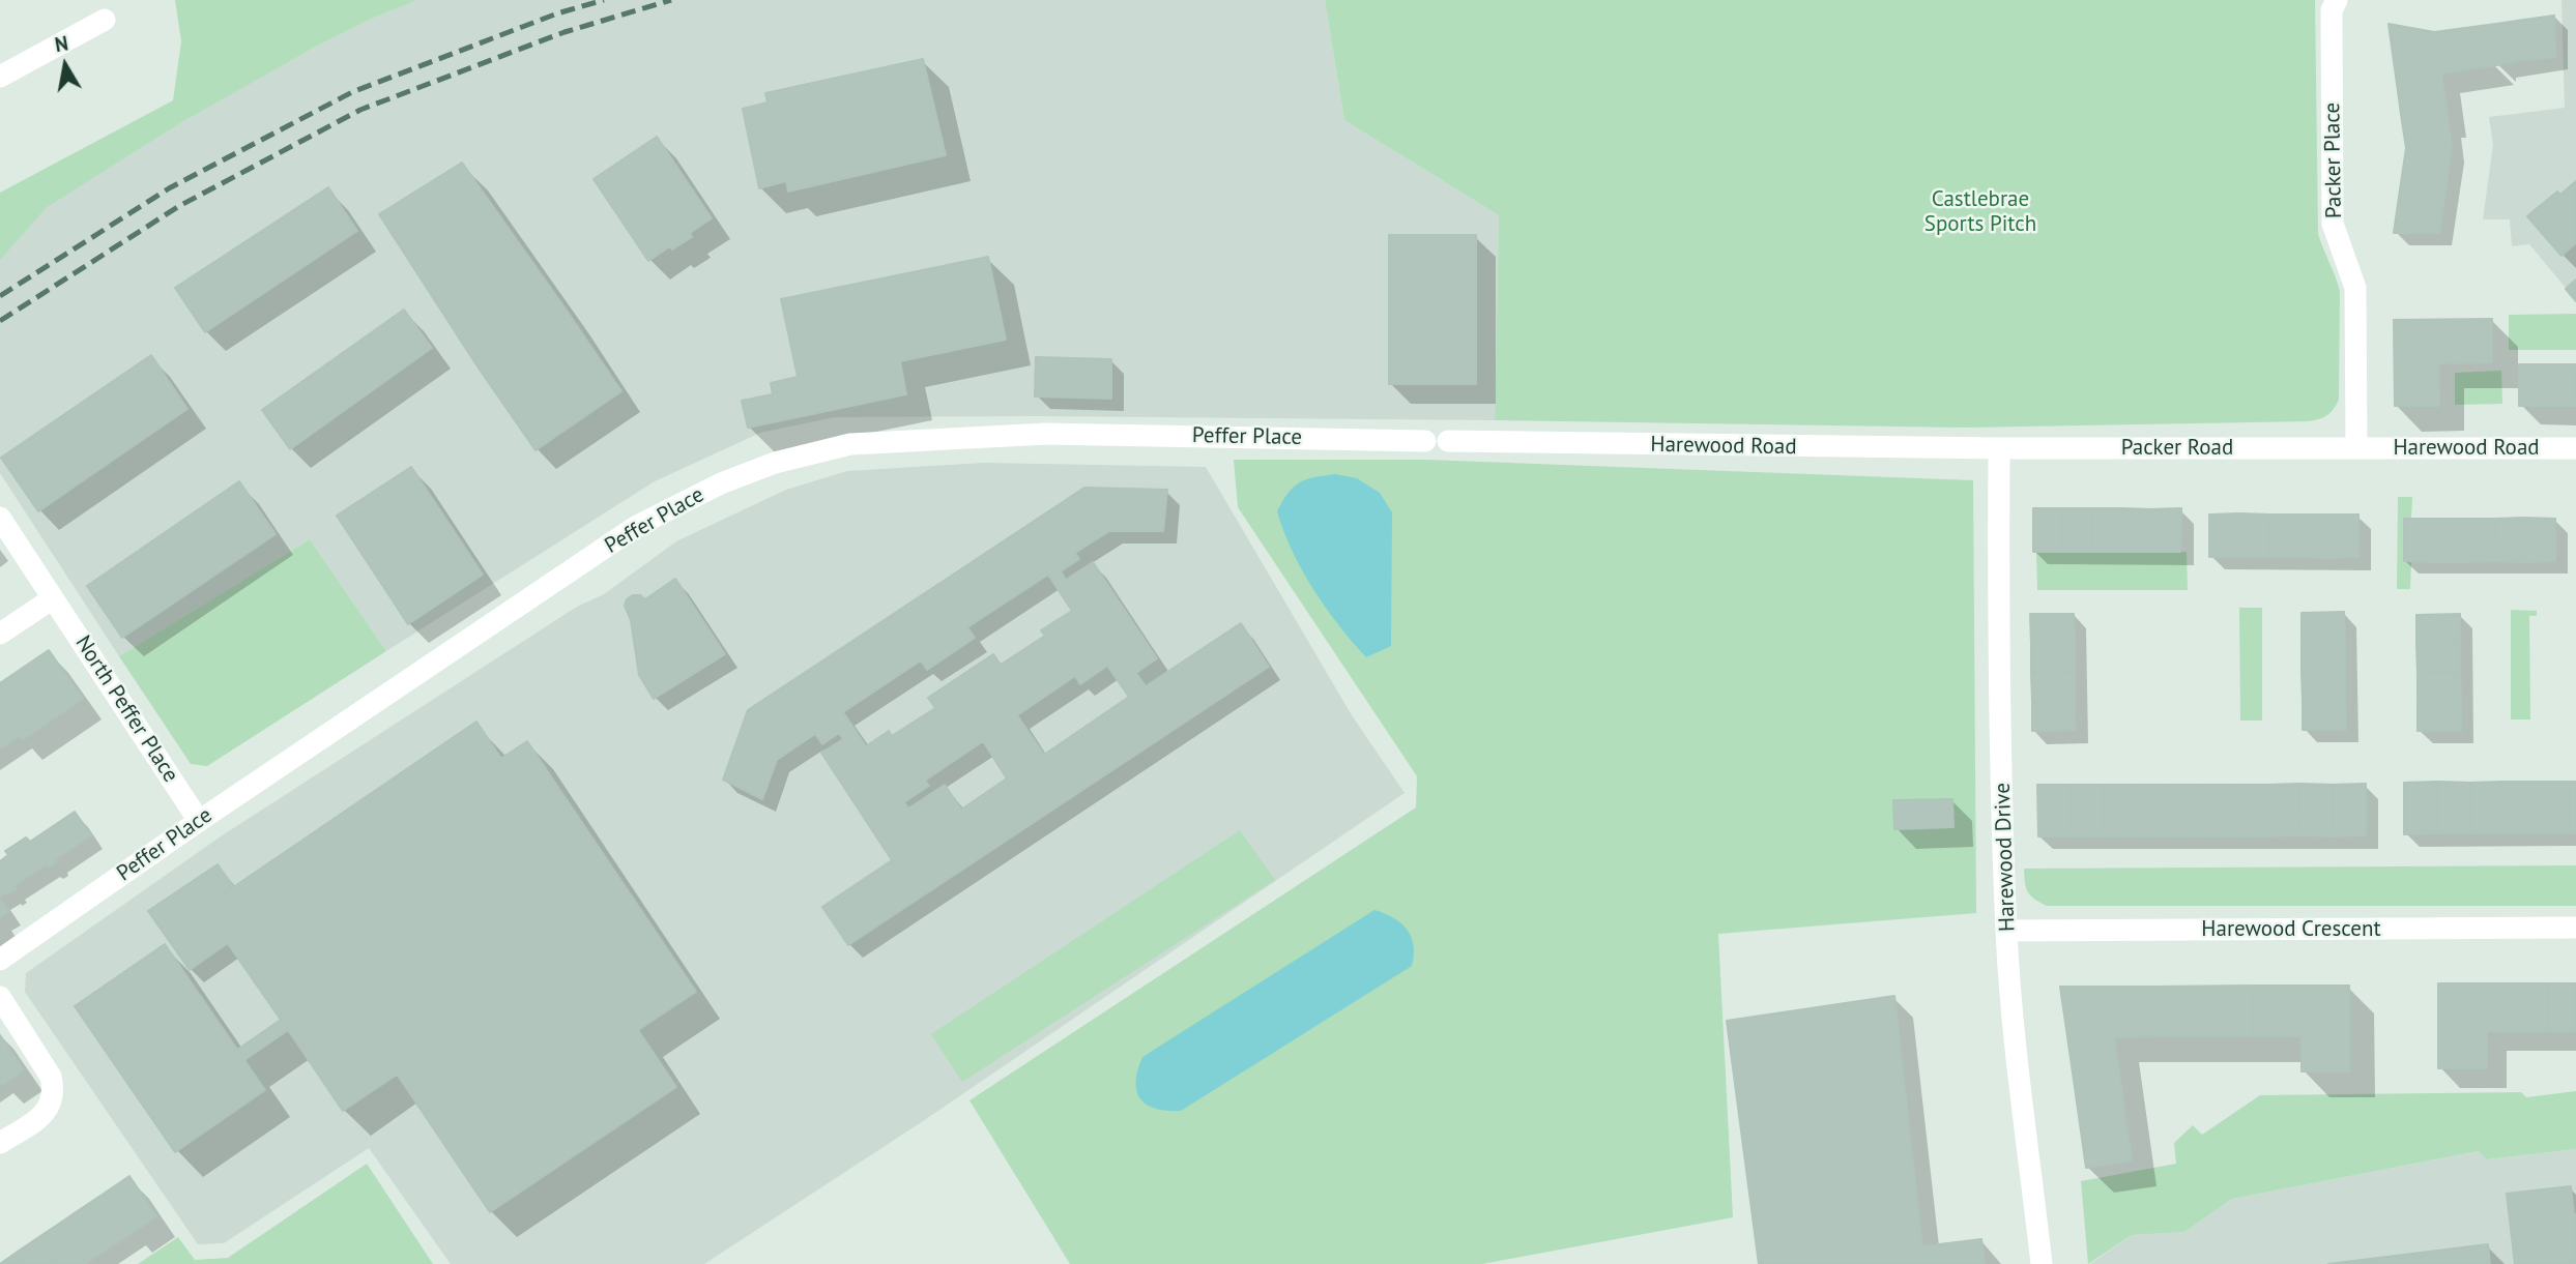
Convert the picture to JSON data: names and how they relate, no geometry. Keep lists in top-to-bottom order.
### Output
{
  "streets": {
    "street": [
      "Packer Place",
      "Peffer Place",
      "Harewood Road",
      "Packer Road",
      "North Peffer Place",
      "Harewood Drive",
      "Harewood Crescent"
    ]
  },
  "crossings": [
    ["Packer Place", "Harewood Road"],
    ["Packer Place", "Packer Road"],
    ["Peffer Place", "Harewood Road"],
    ["Peffer Place", "North Peffer Place"],
    ["Harewood Road", "Packer Road"],
    ["Harewood Road", "Harewood Drive"],
    ["Packer Road", "Harewood Drive"],
    ["Harewood Drive", "Harewood Crescent"]
  ],
  "parks": ["Castlebrae Sports Pitch"],
  "north": "top"
}
